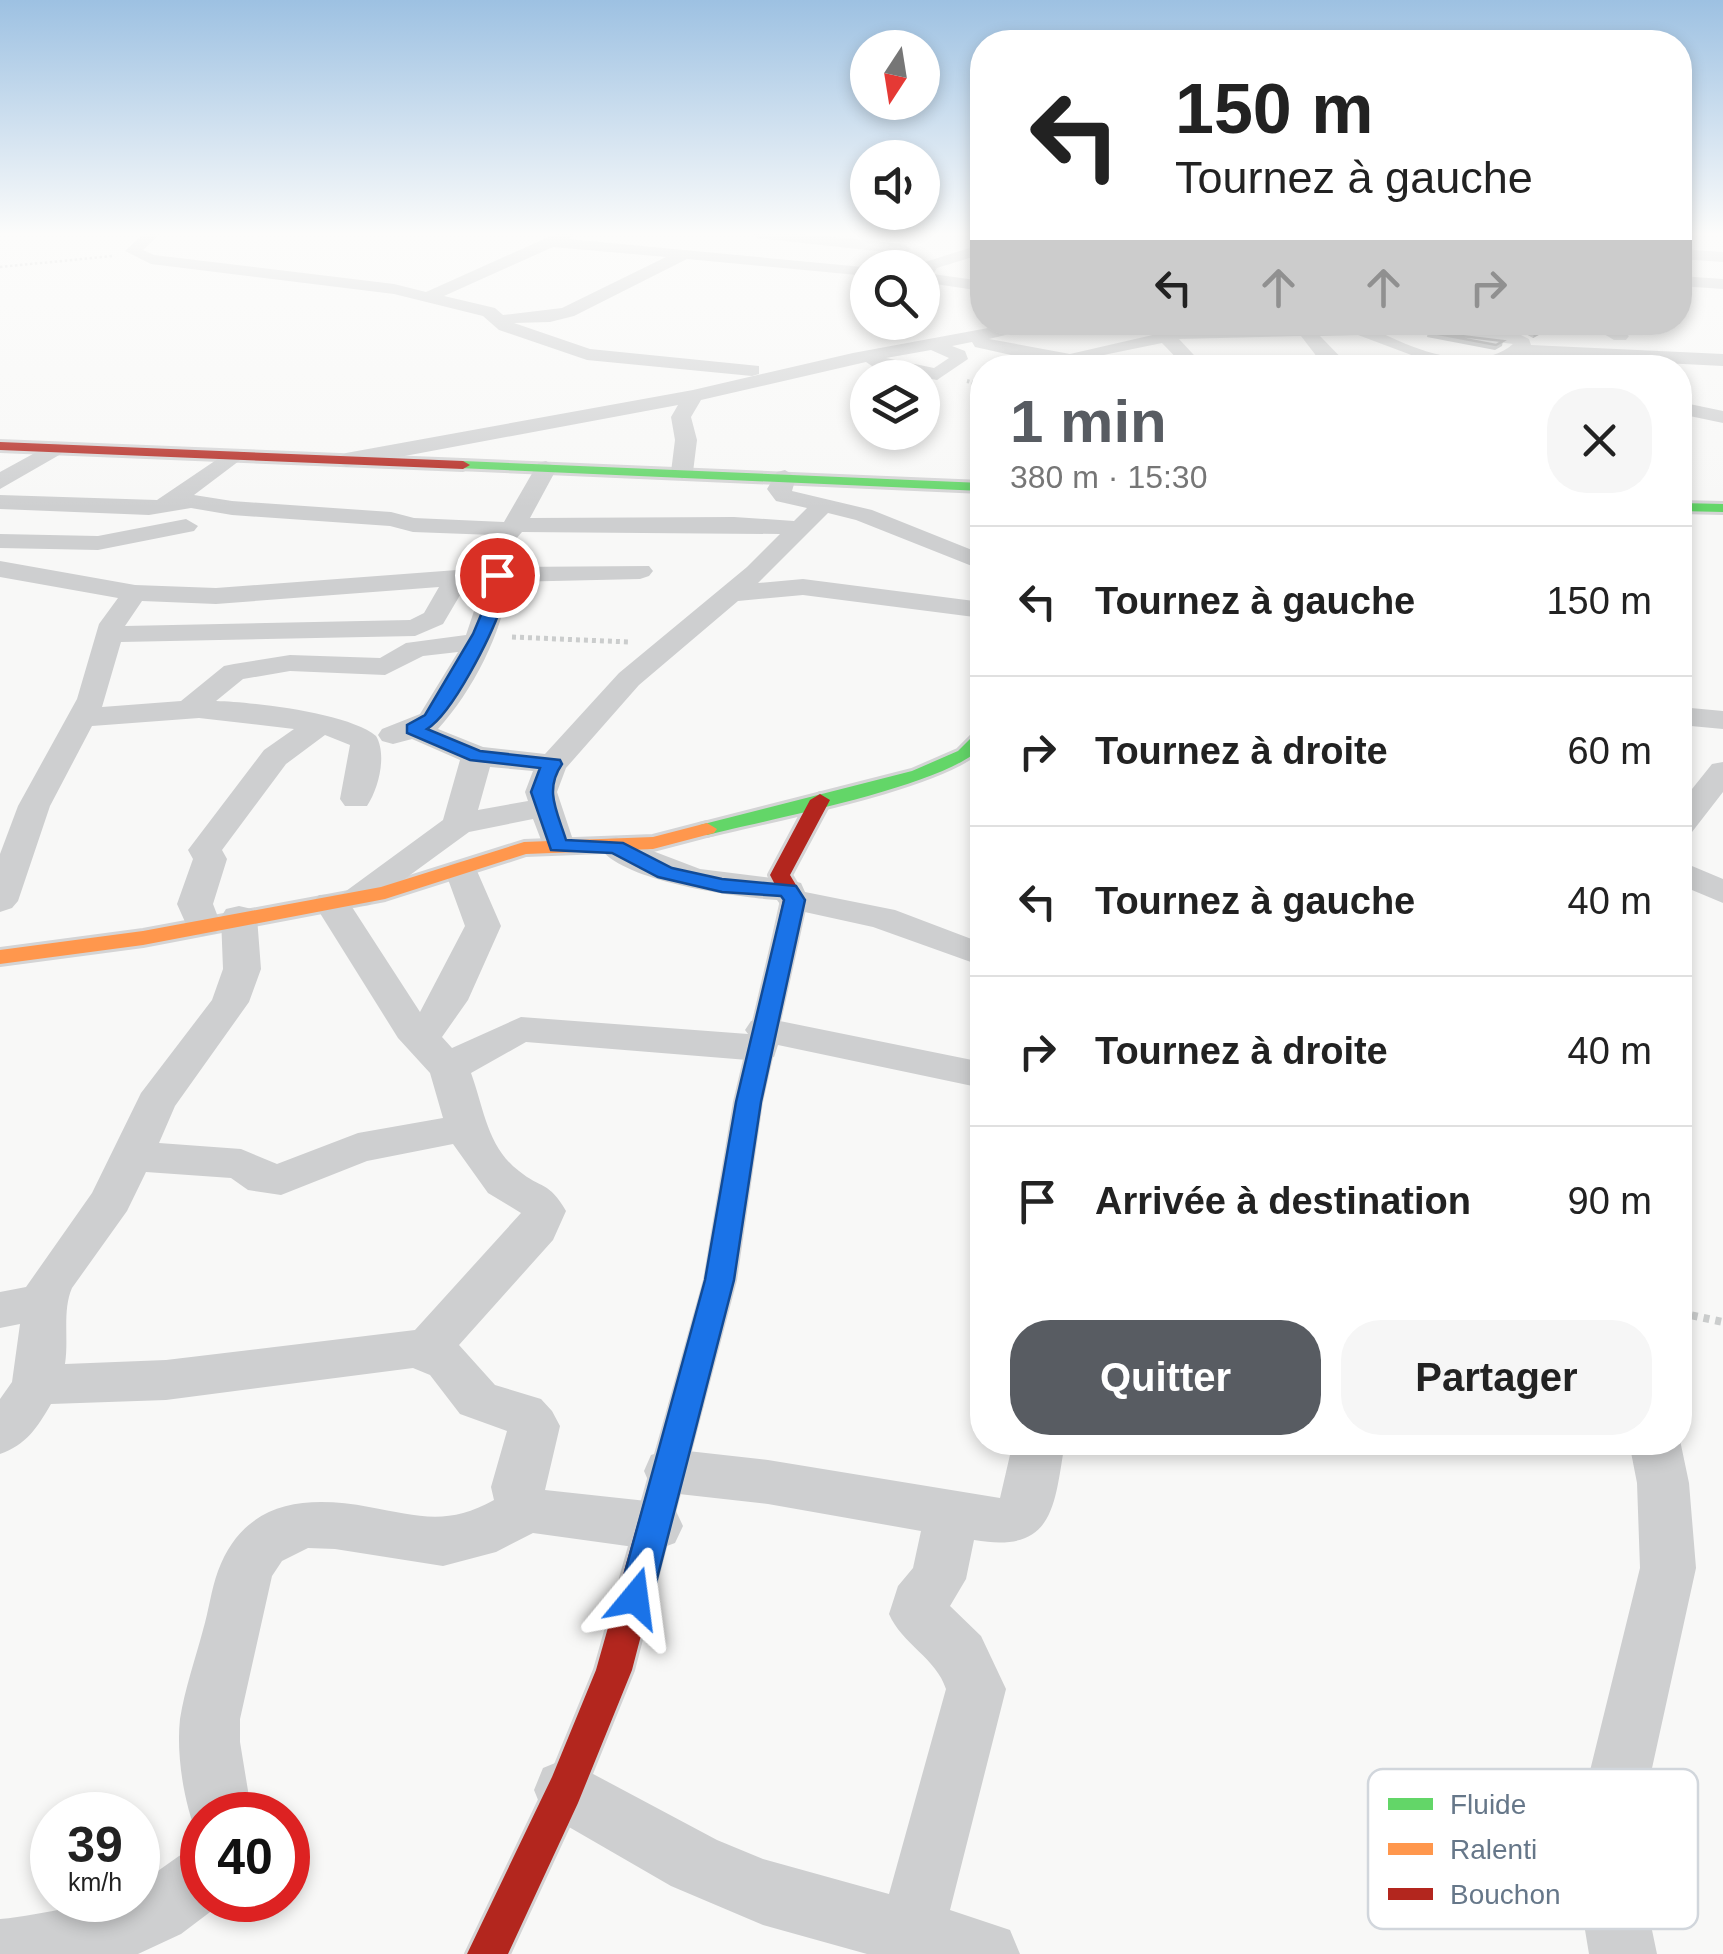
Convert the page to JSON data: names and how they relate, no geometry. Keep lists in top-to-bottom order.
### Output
{
  "legend": ["Fluide", "Ralenti", "Bouchon"],
  "north": "bottom",
  "page": {
    "turn": ["150 m", "Tournez à gauche"],
    "heading": ["1 min", "380 m · 15:30"],
    "list": [
      {
        "name": "Tournez à gauche",
        "value": "150 m"
      },
      {
        "name": "Tournez à droite",
        "value": "60 m"
      },
      {
        "name": "Tournez à gauche",
        "value": "40 m"
      },
      {
        "name": "Tournez à droite",
        "value": "40 m"
      },
      {
        "name": "Arrivée à destination",
        "value": "90 m"
      }
    ],
    "buttons": ["Quitter", "Partager"],
    "speed": "39 km/h",
    "limit": "40"
  }
}
